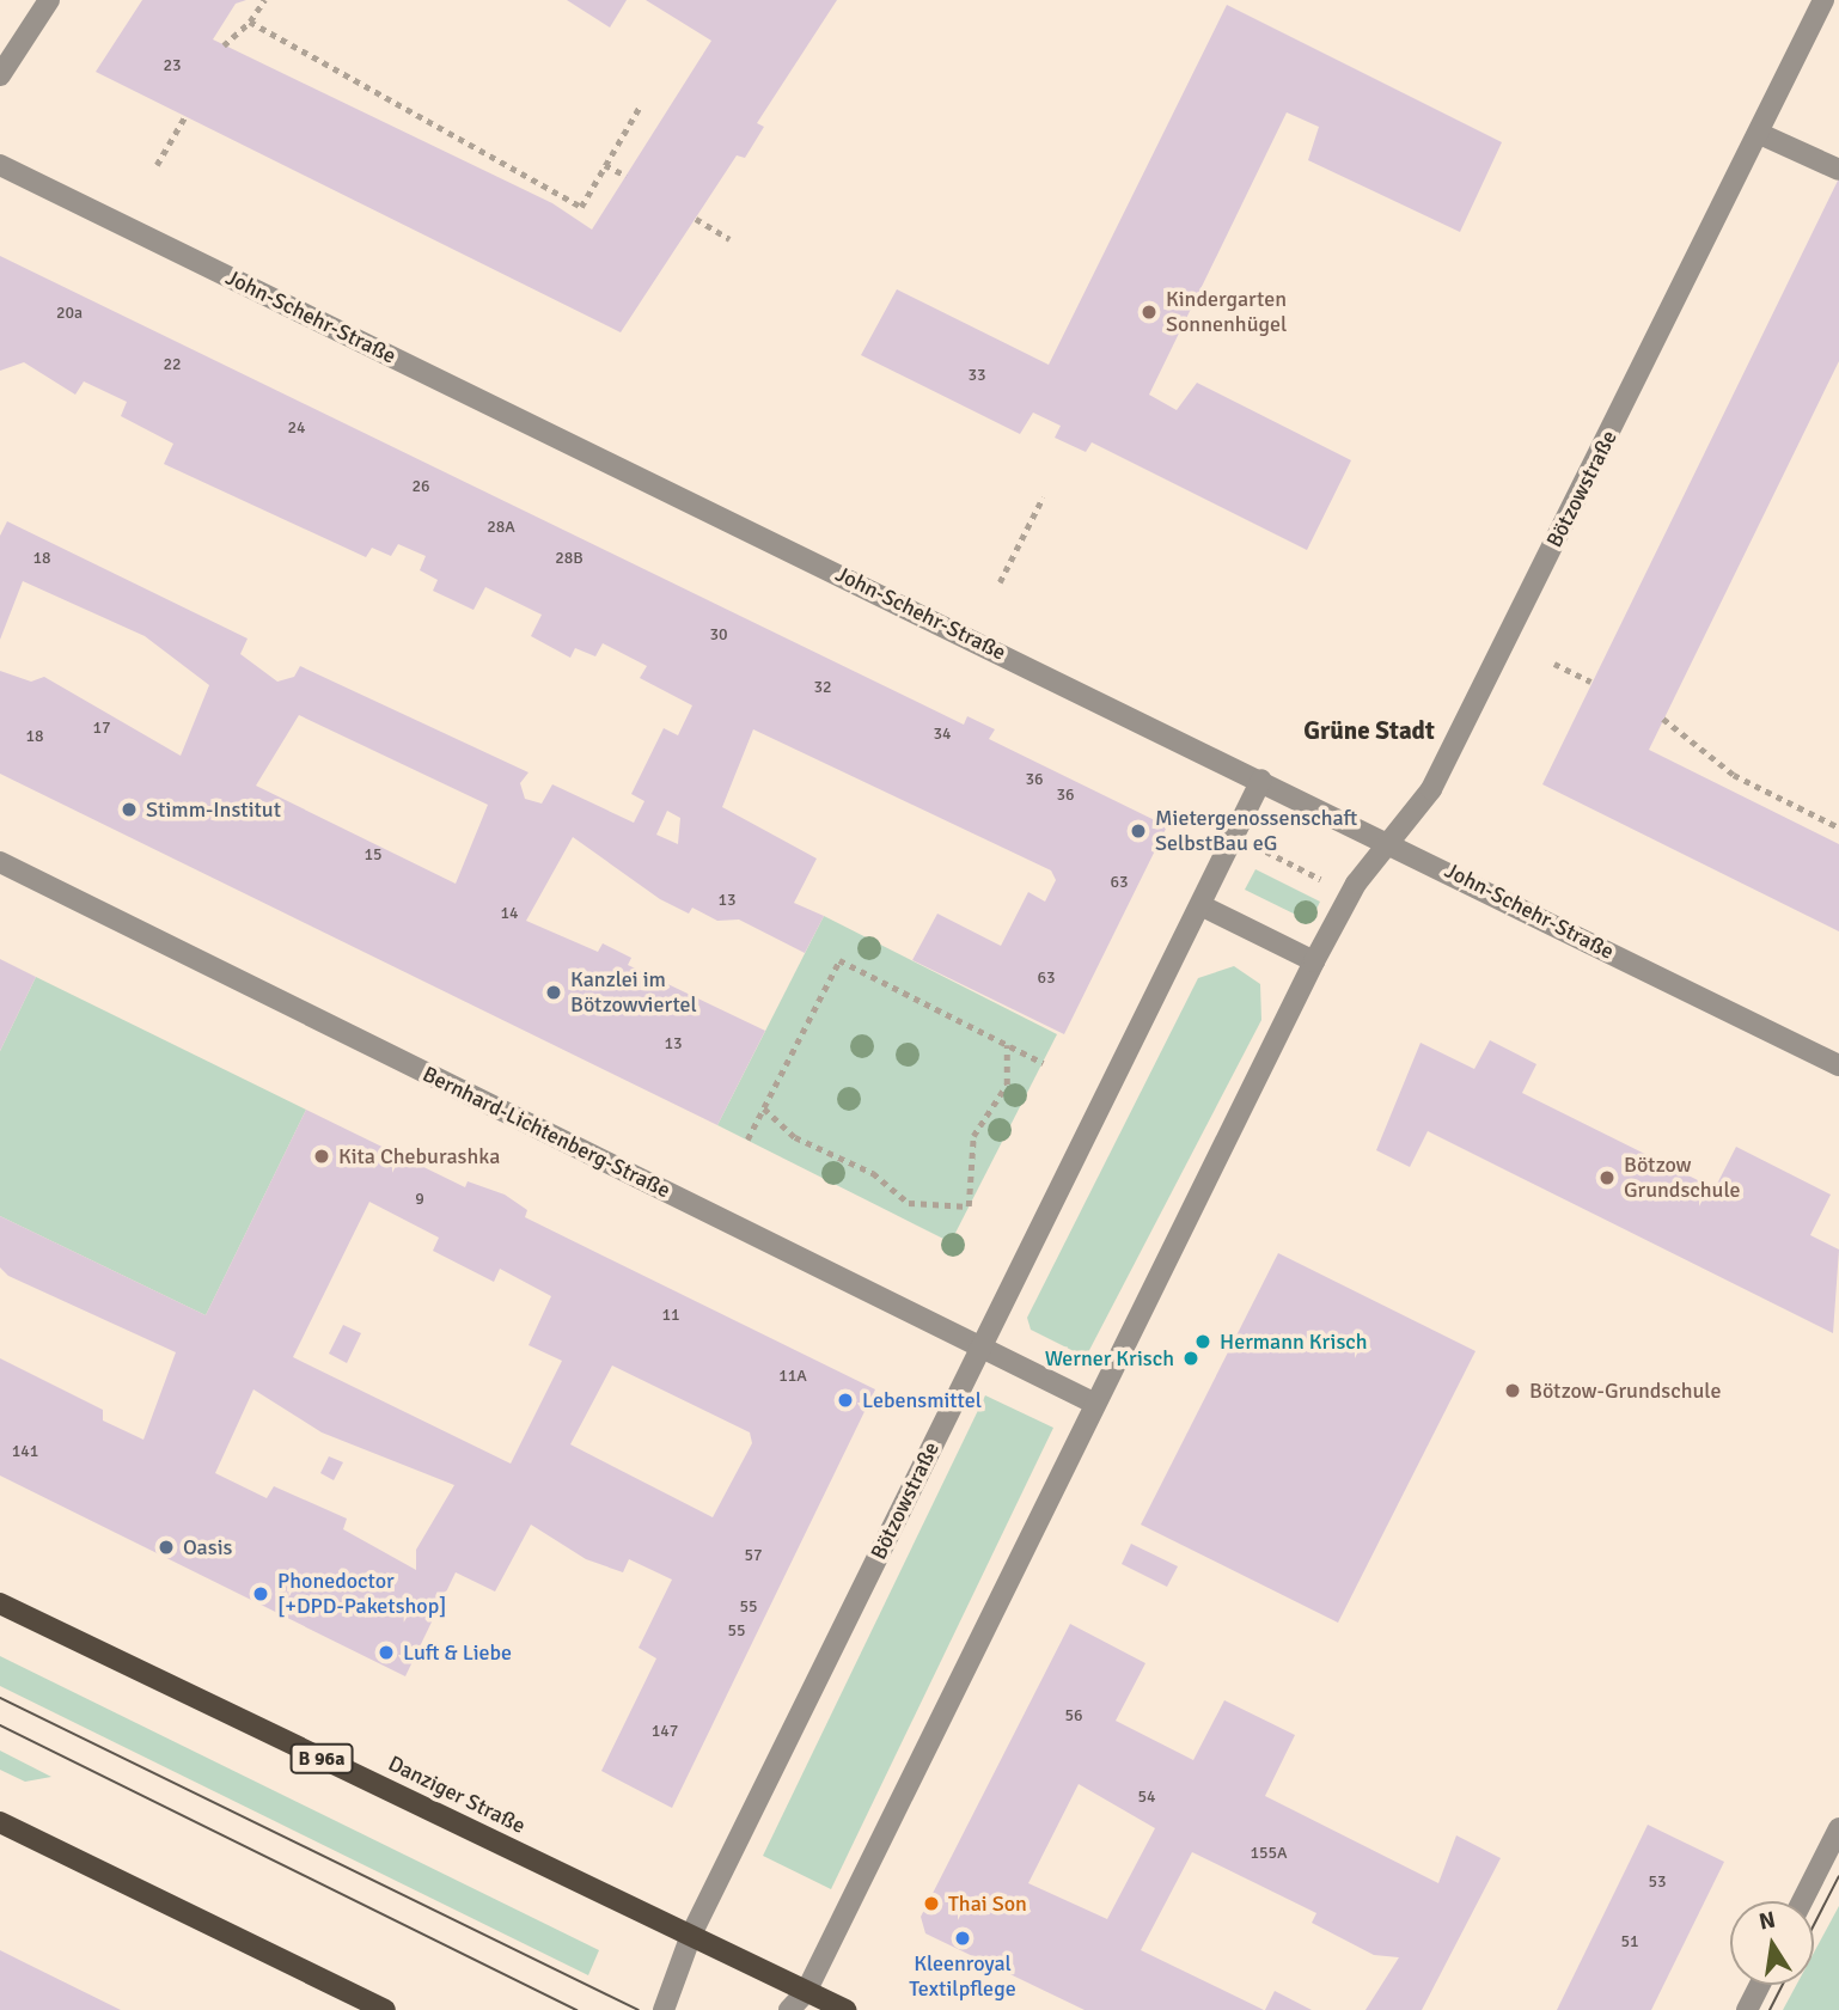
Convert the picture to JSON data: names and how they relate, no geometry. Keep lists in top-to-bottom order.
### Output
{
  "streets": {
    "main road": ["B 96a", "Danziger Straße"],
    "street": ["John-Schehr-Straße", "Bötzowstraße", "Bernhard-Lichtenberg-Straße"]
  },
  "crossings": [
    ["John-Schehr-Straße", "Bötzowstraße"],
    ["Bötzowstraße", "Bernhard-Lichtenberg-Straße"],
    ["Bötzowstraße", "Danziger Straße"]
  ],
  "districts": ["Grüne Stadt"],
  "places": [
    "Kindergarten Sonnenhügel",
    "Stimm-Institut",
    "Mietergenossenschaft SelbstBau eG",
    "Kanzlei im Bötzowviertel",
    "Kita Cheburashka",
    "Bötzow Grundschule",
    "Hermann Krisch",
    "Werner Krisch",
    "Bötzow-Grundschule",
    "Lebensmittel",
    "Oasis",
    "Phonedoctor [+DPD-Paketshop]",
    "Luft & Liebe",
    "Thai Son",
    "Kleenroyal Textilpflege"
  ],
  "house_numbers": [
    "23",
    "20a",
    "22",
    "33",
    "24",
    "26",
    "28A",
    "18",
    "28B",
    "30",
    "32",
    "17",
    "34",
    "18",
    "36",
    "36",
    "15",
    "63",
    "13",
    "14",
    "63",
    "13",
    "9",
    "11",
    "11A",
    "141",
    "57",
    "55",
    "55",
    "56",
    "147",
    "54",
    "155A",
    "53",
    "51"
  ],
  "north": "top"
}
